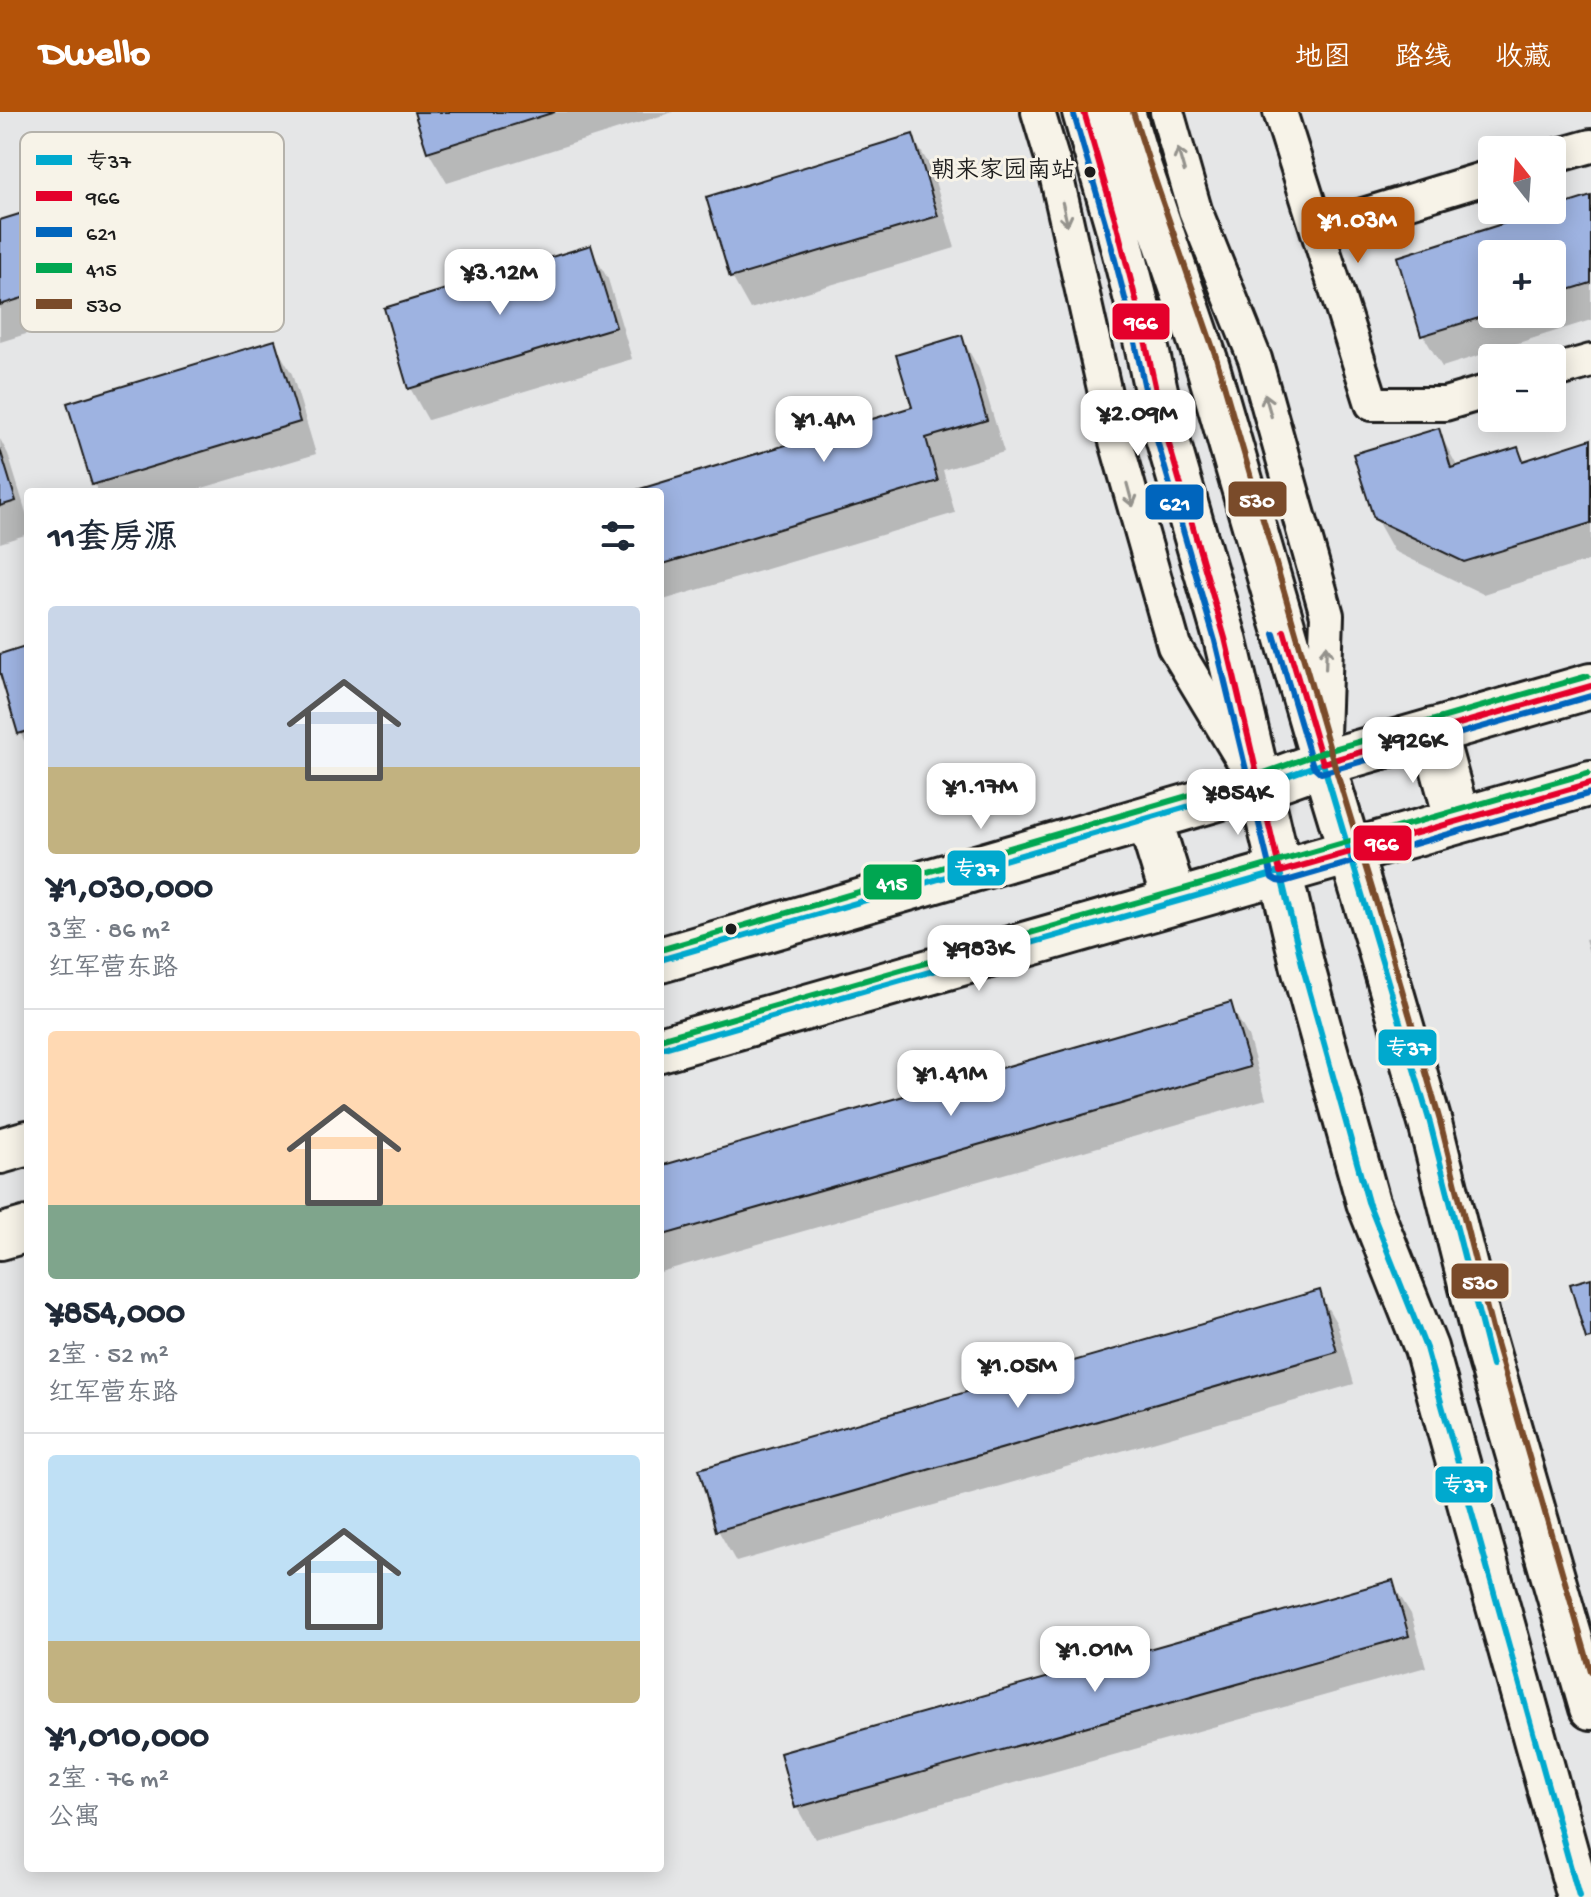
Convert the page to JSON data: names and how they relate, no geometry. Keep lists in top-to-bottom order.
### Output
{
  "places": ["朝来家园南站"],
  "lines": [
    "transit line 966",
    "transit line 530",
    "transit line 621",
    "transit line 415",
    "transit line 专37"
  ],
  "legend": [
    "专37",
    "966",
    "621",
    "415",
    "530"
  ],
  "north": "top",
  "page": {
    "header": "Dwello",
    "nav": ["地图", "路线", "收藏"],
    "map_buttons": ["+", "−"],
    "price": [
      "¥1.03M",
      "¥3.12M",
      "¥2.09M",
      "¥1.4M",
      "¥926K",
      "¥1.17M",
      "¥854K",
      "¥983K",
      "¥1.41M",
      "¥1.05M",
      "¥1.01M"
    ],
    "heading": "11套房源",
    "list": [
      {
        "name": "¥1,030,000",
        "note": "3室 · 86 m² · 红军营东路"
      },
      {
        "name": "¥854,000",
        "note": "2室 · 52 m² · 红军营东路"
      },
      {
        "name": "¥1,010,000",
        "note": "2室 · 76 m² · 公寓"
      }
    ]
  }
}
